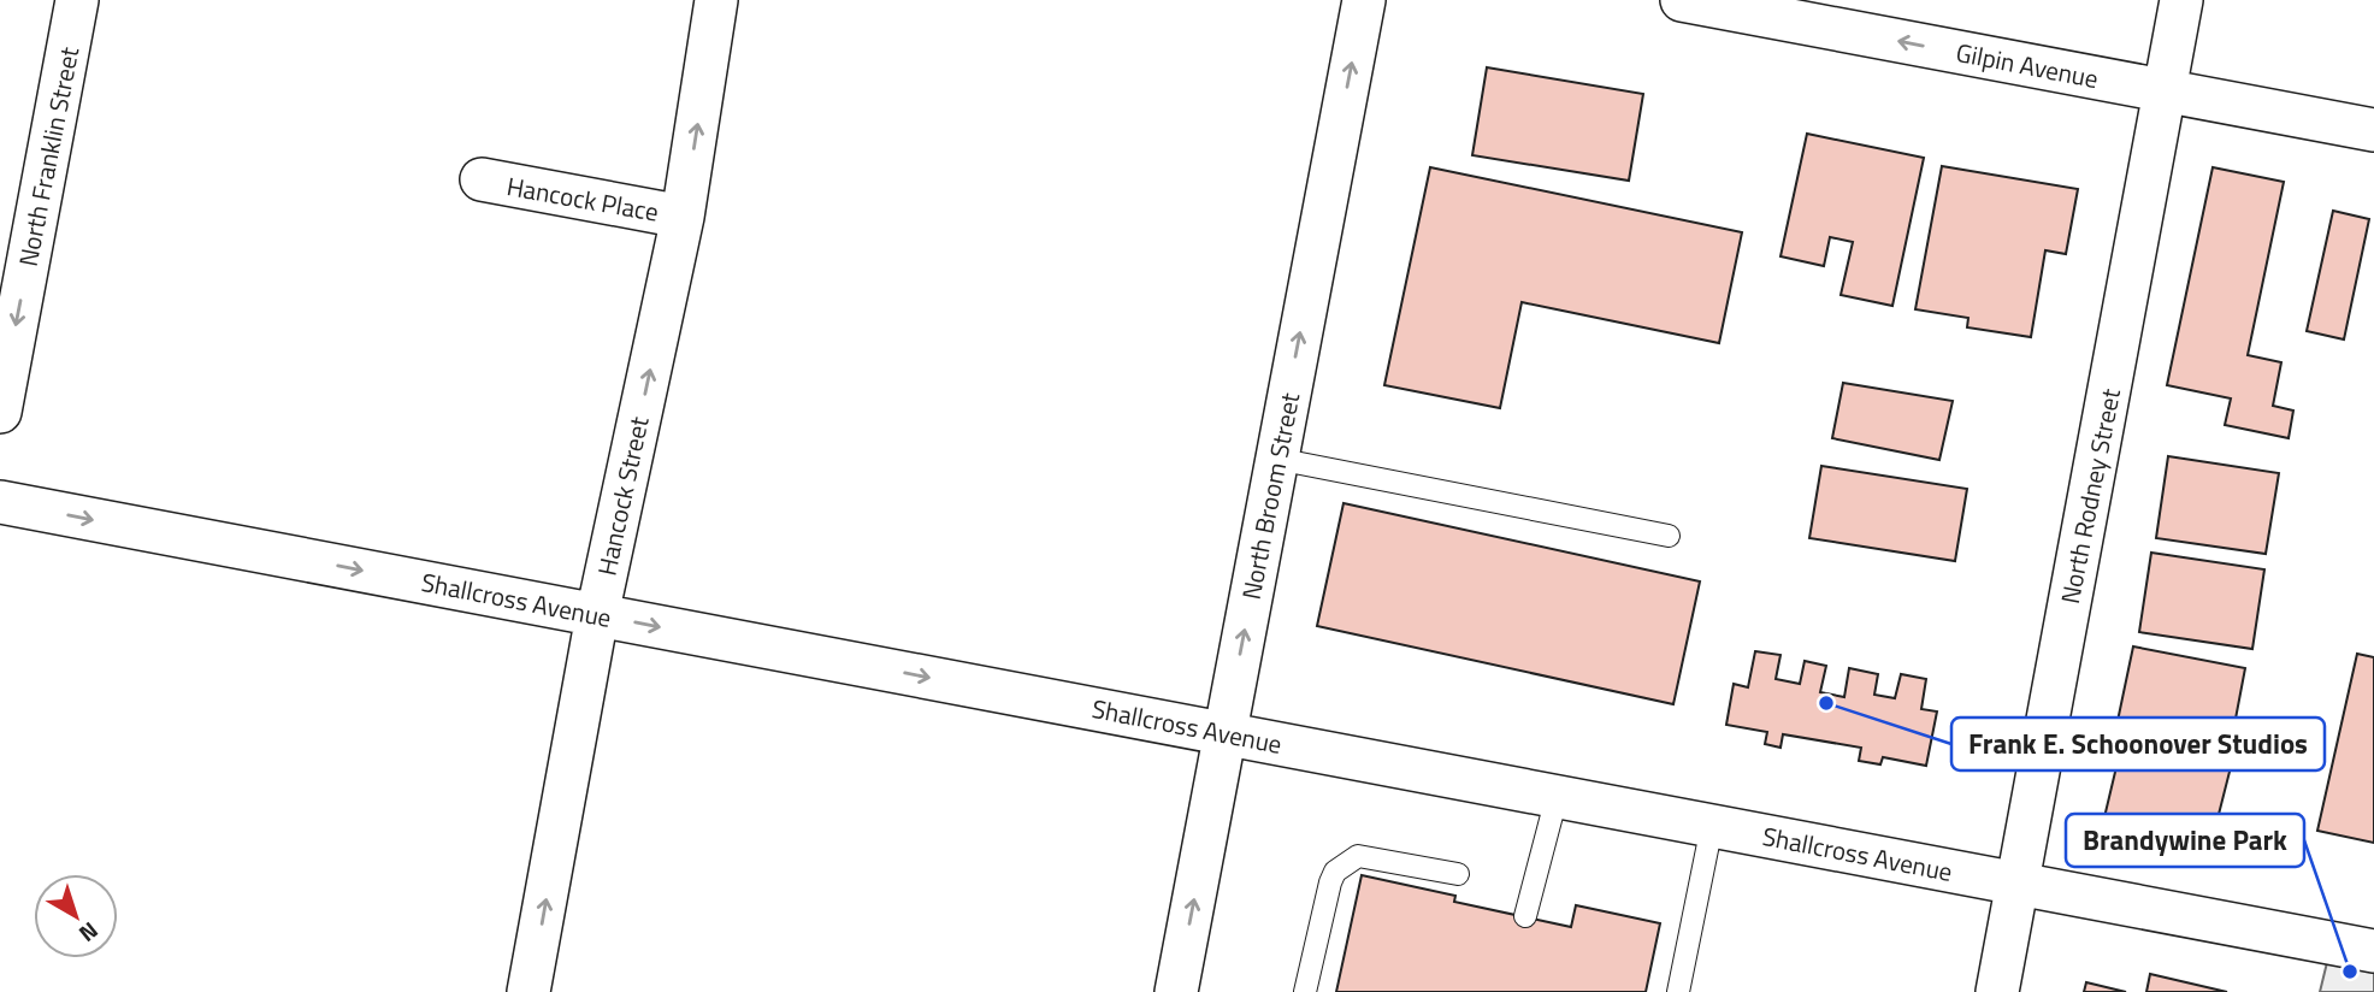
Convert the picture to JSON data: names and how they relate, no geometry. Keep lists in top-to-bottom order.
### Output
{
  "streets": {
    "street": [
      "Gilpin Avenue",
      "North Franklin Street",
      "Hancock Place",
      "Hancock Street",
      "North Broom Street",
      "North Rodney Street",
      "Shallcross Avenue"
    ]
  },
  "crossings": [
    ["Gilpin Avenue", "North Rodney Street"],
    ["Hancock Place", "Hancock Street"],
    ["Hancock Street", "Shallcross Avenue"],
    ["North Broom Street", "Shallcross Avenue"],
    ["North Rodney Street", "Shallcross Avenue"]
  ],
  "one_way": [
    "Gilpin Avenue",
    "North Franklin Street",
    "Hancock Street",
    "North Broom Street",
    "Shallcross Avenue"
  ],
  "places": ["Frank E. Schoonover Studios", "Brandywine Park"],
  "north": "bottom right"
}
